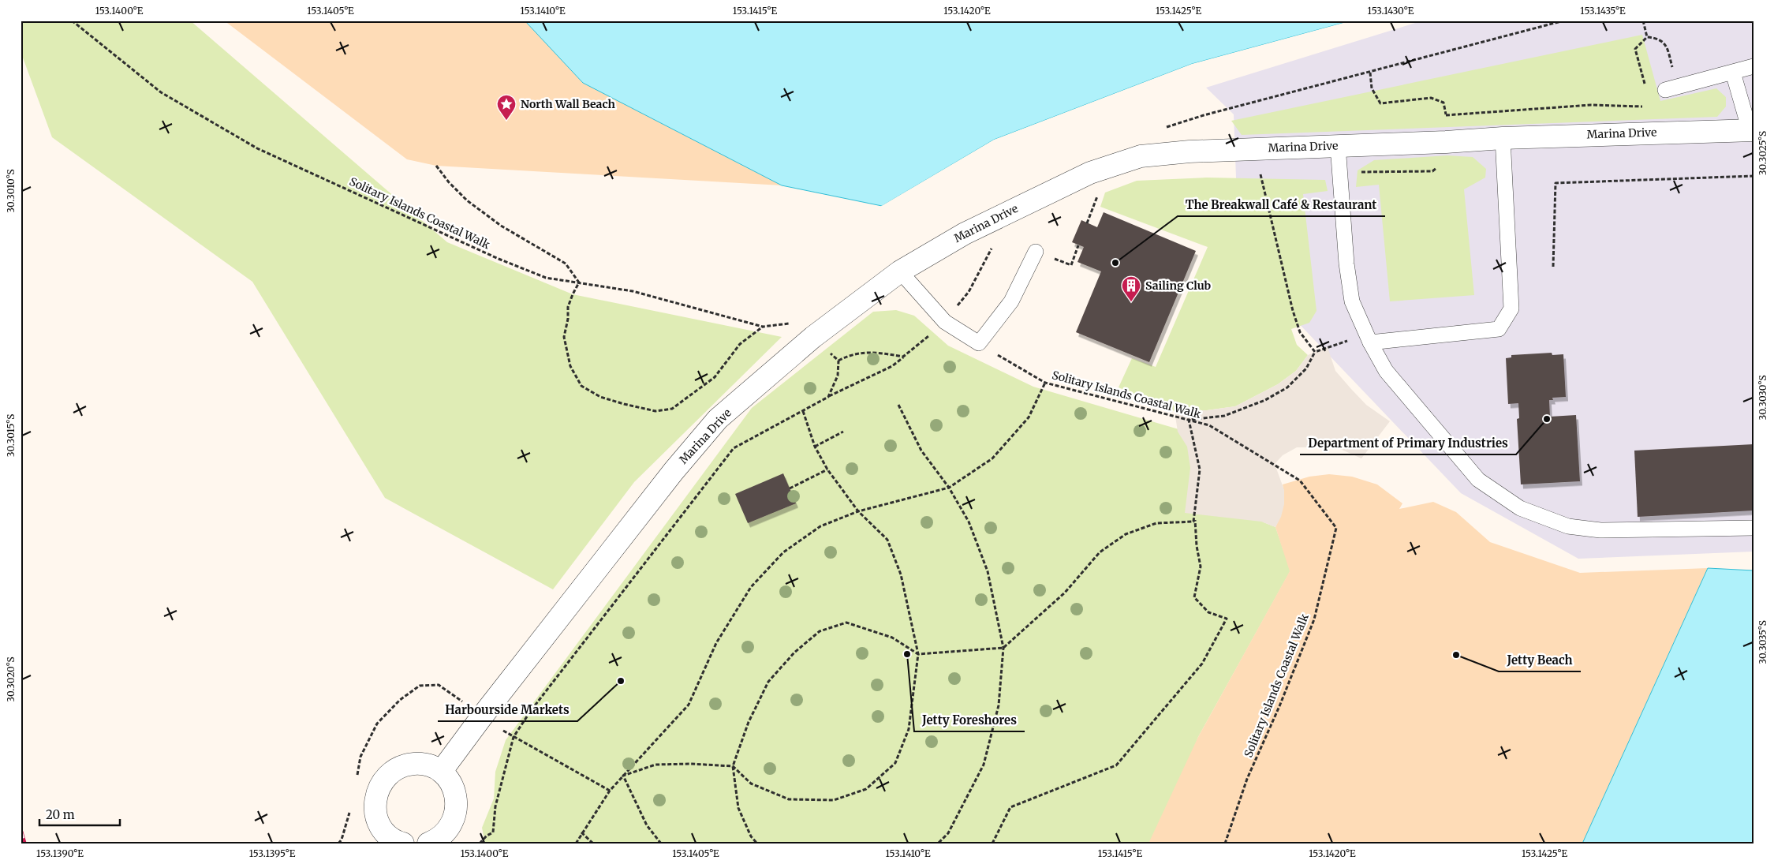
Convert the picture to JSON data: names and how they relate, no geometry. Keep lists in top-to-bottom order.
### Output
{
  "streets": {
    "street": ["Marina Drive"],
    "path": ["Solitary Islands Coastal Walk"]
  },
  "places": {
    "place": ["North Wall Beach"],
    "other": [
      "The Breakwall Café & Restaurant",
      "Department of Primary Industries",
      "Jetty Foreshores",
      "Jetty Beach",
      "Harbourside Markets"
    ],
    "building": ["Sailing Club"]
  },
  "scale_bar": "20 m",
  "coordinates": [
    "153.1400°E",
    "153.1405°E",
    "153.1410°E",
    "153.1415°E",
    "153.1420°E",
    "153.1425°E",
    "153.1430°E",
    "153.1435°E",
    "30.3025°S",
    "30.3010°S",
    "30.3030°S",
    "30.3015°S",
    "30.3035°S",
    "30.3020°S",
    "153.1390°E",
    "153.1395°E"
  ]
}
